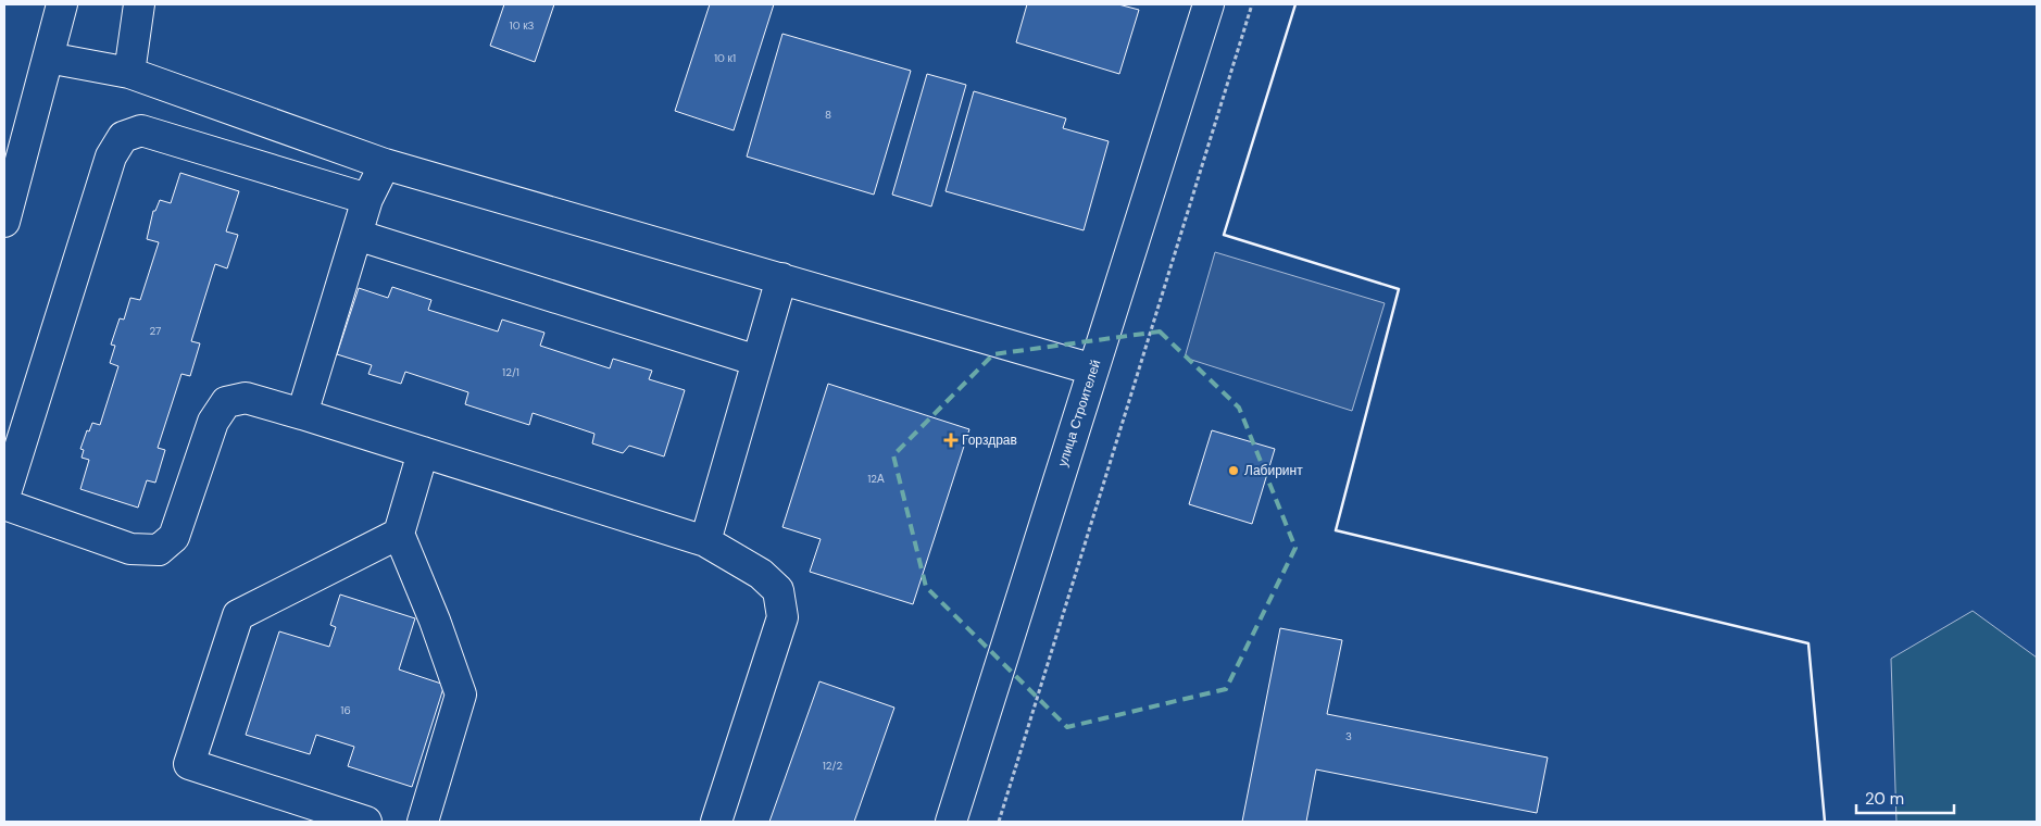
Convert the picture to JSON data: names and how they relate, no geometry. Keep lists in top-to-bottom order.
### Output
{
  "streets": {
    "street": ["улица Строителей"]
  },
  "places": {
    "health": ["Горздрав"],
    "other": ["Лабиринт"]
  },
  "house_numbers": [
    "10 к3",
    "10 к1",
    "8",
    "27",
    "12/1",
    "12А",
    "16",
    "3",
    "12/2"
  ],
  "scale_bar": "20 m"
}
